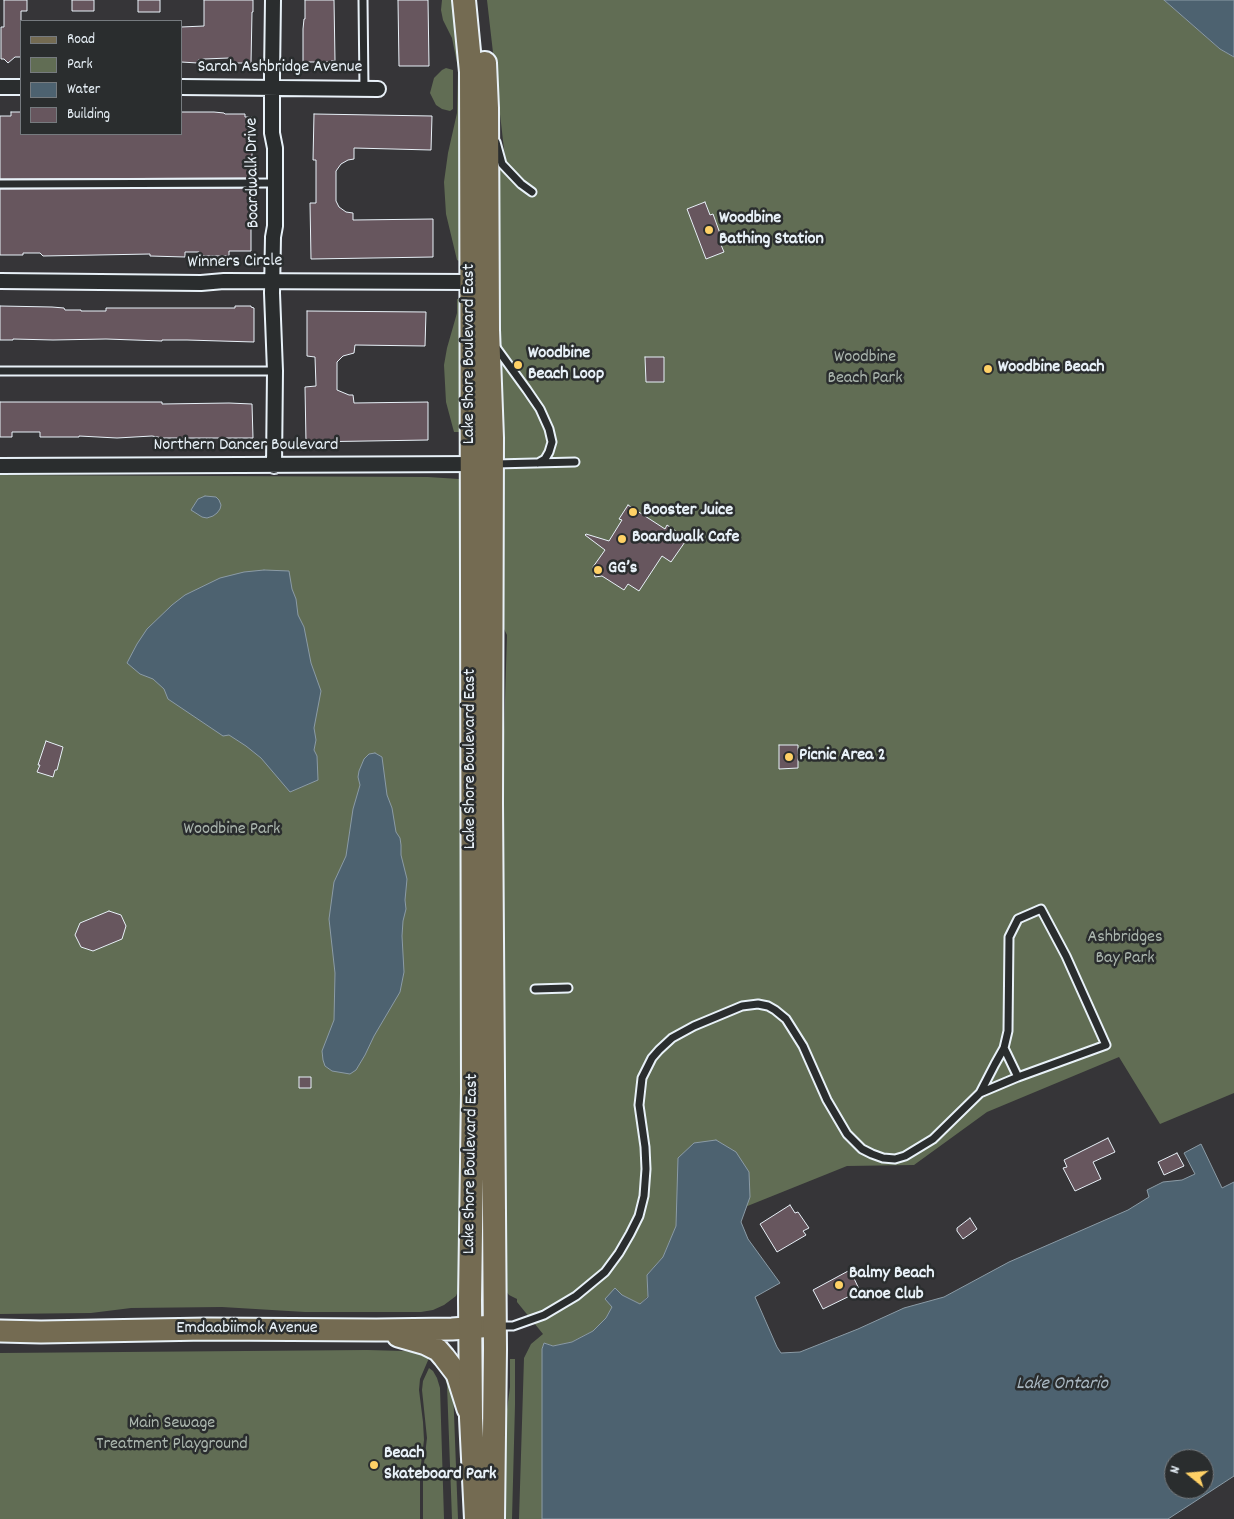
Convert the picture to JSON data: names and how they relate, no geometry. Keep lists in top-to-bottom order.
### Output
{
  "streets": {
    "highway": ["Lake Shore Boulevard East"],
    "main road": ["Emdaabiimok Avenue"],
    "street": [
      "Sarah Ashbridge Avenue",
      "Boardwalk Drive",
      "Winners Circle",
      "Northern Dancer Boulevard"
    ]
  },
  "crossings": [
    ["Sarah Ashbridge Avenue", "Boardwalk Drive"],
    ["Boardwalk Drive", "Winners Circle"],
    ["Boardwalk Drive", "Northern Dancer Boulevard"],
    ["Winners Circle", "Lake Shore Boulevard East"],
    ["Lake Shore Boulevard East", "Northern Dancer Boulevard"],
    ["Lake Shore Boulevard East", "Emdaabiimok Avenue"]
  ],
  "water": ["Lake Ontario"],
  "parks": [
    "Woodbine Beach Park",
    "Woodbine Park",
    "Ashbridges Bay Park",
    "Main Sewage Treatment Playground"
  ],
  "places": [
    "Woodbine Bathing Station",
    "Woodbine Beach Loop",
    "Woodbine Beach",
    "Booster Juice",
    "Boardwalk Cafe",
    "GG’s",
    "Picnic Area 2",
    "Balmy Beach Canoe Club",
    "Beach Skateboard Park"
  ],
  "legend": [
    "Road",
    "Park",
    "Water",
    "Building"
  ],
  "north": "left"
}
